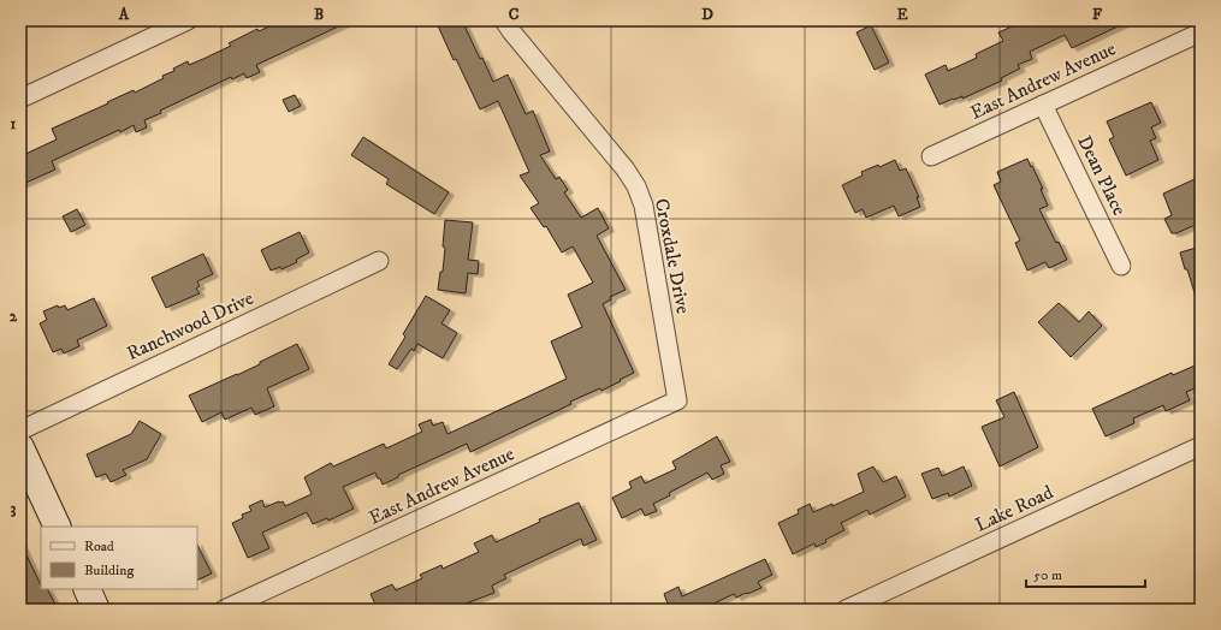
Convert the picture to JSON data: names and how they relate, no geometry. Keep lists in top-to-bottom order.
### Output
{
  "streets": {
    "street": [
      "East Andrew Avenue",
      "Dean Place",
      "Croxdale Drive",
      "Ranchwood Drive",
      "Lake Road"
    ]
  },
  "crossings": [
    ["East Andrew Avenue", "Dean Place"],
    ["East Andrew Avenue", "Croxdale Drive"]
  ],
  "legend": ["Road", "Building"],
  "scale_bar": "50 m",
  "grid": {
    "columns": [
      "A",
      "B",
      "C",
      "D",
      "E",
      "F"
    ],
    "rows": ["1", "2", "3"]
  }
}
